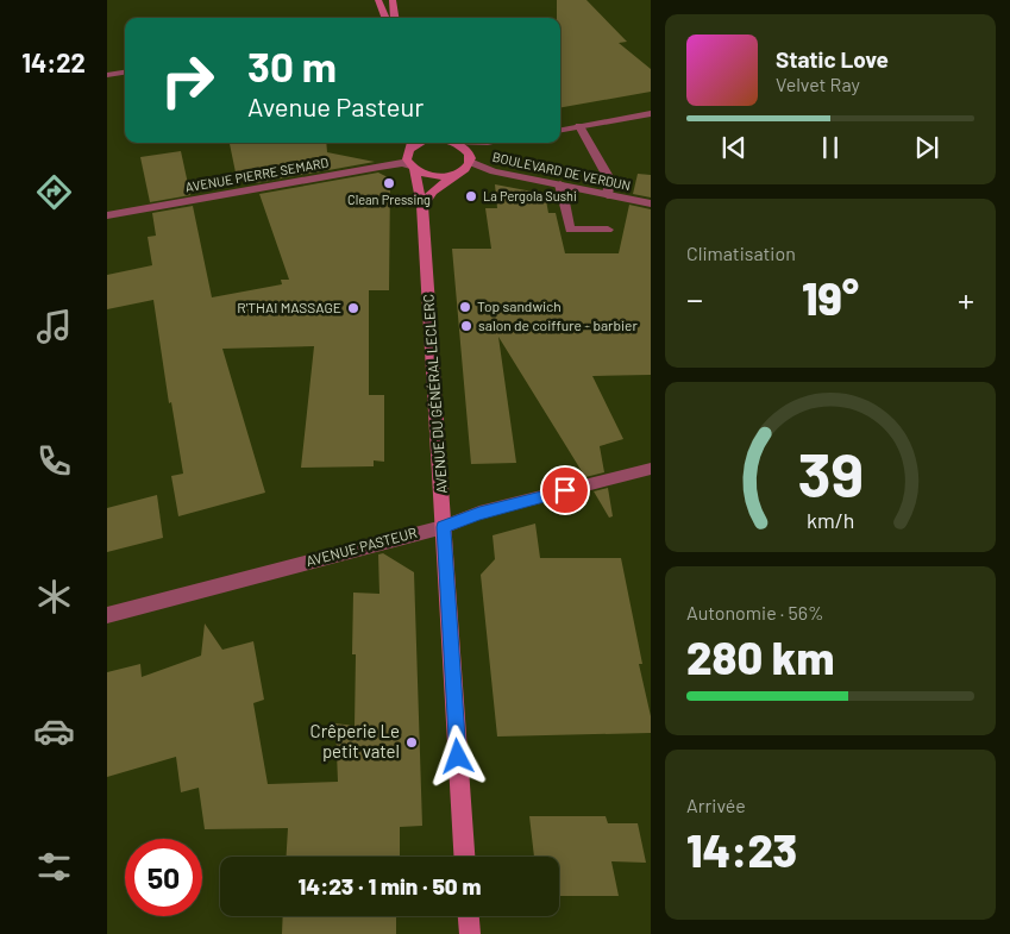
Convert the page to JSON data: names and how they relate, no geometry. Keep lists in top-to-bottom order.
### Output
{
  "streets": {
    "main road": ["AVENUE DU GÉNÉRAL LECLERC"],
    "street": ["BOULEVARD DE VERDUN", "AVENUE PIERRE SEMARD", "AVENUE PASTEUR"]
  },
  "crossings": [
    ["AVENUE PIERRE SEMARD", "AVENUE DU GÉNÉRAL LECLERC"],
    ["AVENUE DU GÉNÉRAL LECLERC", "AVENUE PASTEUR"]
  ],
  "places": [
    "Clean Pressing",
    "La Pergola Sushi",
    "Top sandwich",
    "R'THAI MASSAGE",
    "salon de coiffure - barbier",
    "Crêperie Le petit vatel"
  ],
  "page": {
    "tabs": "14:22",
    "turn": ["30 m", "Avenue Pasteur"],
    "song": ["Static Love", "Velvet Ray"],
    "tile": [
      "Climatisation",
      ["Autonomie · 56%", "280 km"],
      ["Arrivée", "14:23"]
    ],
    "heat": ["−", "19°", "+"],
    "limit": "50",
    "trip": "14:23 · 1 min · 50 m",
    "gauge": ["39", "km/h"]
  }
}
